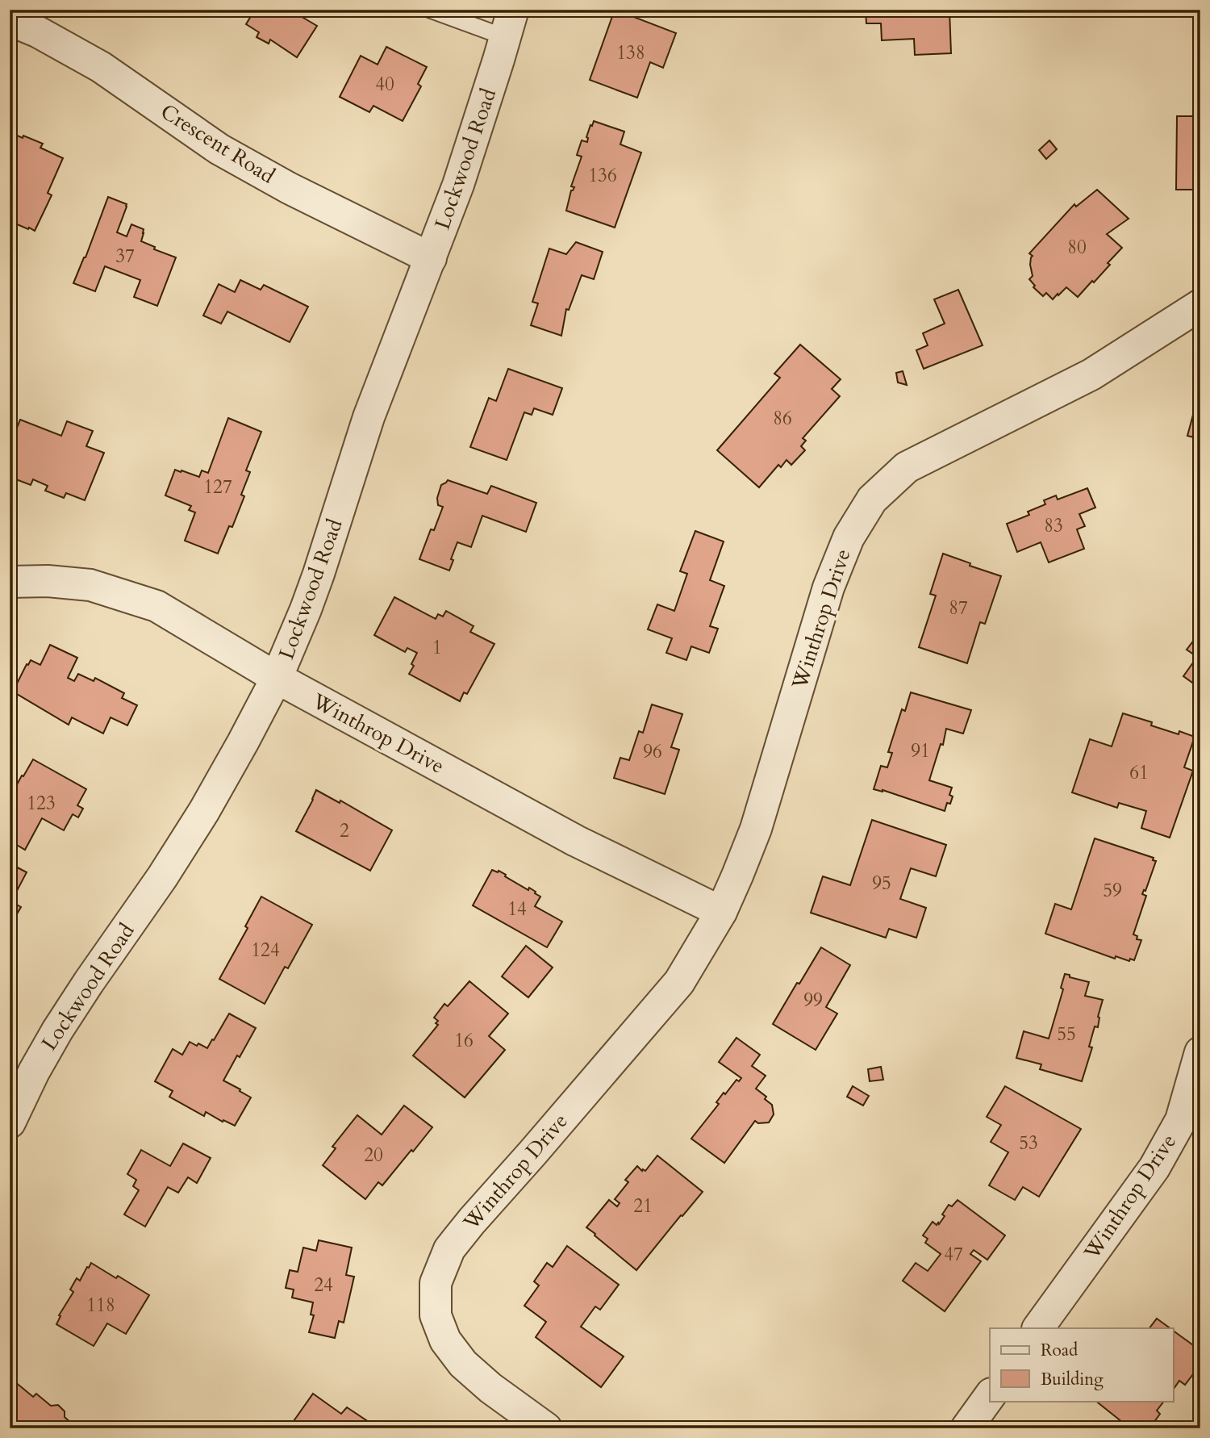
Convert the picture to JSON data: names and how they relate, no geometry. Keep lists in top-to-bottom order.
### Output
{
  "streets": {
    "street": ["Crescent Road", "Lockwood Road", "Winthrop Drive"]
  },
  "crossings": [
    ["Crescent Road", "Lockwood Road"],
    ["Lockwood Road", "Winthrop Drive"]
  ],
  "house_numbers": [
    "138",
    "40",
    "136",
    "80",
    "37",
    "86",
    "127",
    "83",
    "87",
    "1",
    "91",
    "96",
    "61",
    "123",
    "2",
    "95",
    "59",
    "14",
    "124",
    "99",
    "55",
    "16",
    "53",
    "20",
    "21",
    "47",
    "24",
    "118"
  ],
  "legend": ["Road", "Building"]
}
